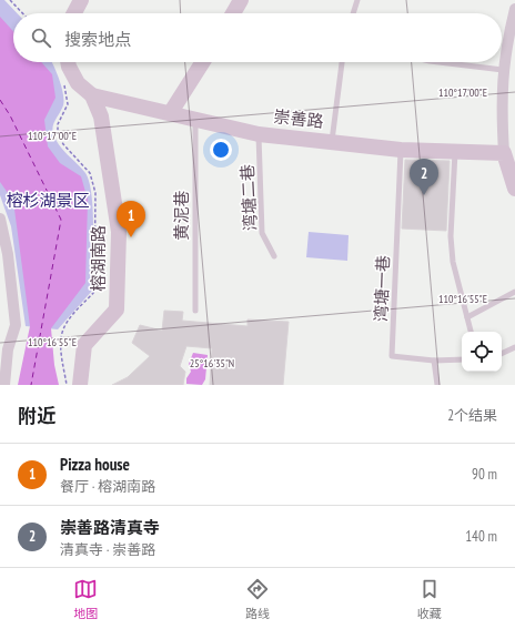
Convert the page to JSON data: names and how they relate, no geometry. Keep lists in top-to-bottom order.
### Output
{
  "streets": {
    "street": ["崇善路", "榕湖南路"],
    "lane": ["湾塘二巷", "黄泥巷", "湾塘一巷"]
  },
  "crossings": [
    ["崇善路", "湾塘二巷"],
    ["崇善路", "黄泥巷"],
    ["崇善路", "榕湖南路"],
    ["崇善路", "湾塘一巷"]
  ],
  "parks": ["榕杉湖景区"],
  "page": {
    "search": "搜索地点",
    "pins": ["2", "1"],
    "heading": ["附近", "2个结果"],
    "list": [
      {
        "mark": "1",
        "name": "Pizza house",
        "note": "餐厅 · 榕湖南路",
        "value": "90 m"
      },
      {
        "mark": "2",
        "name": "崇善路清真寺",
        "note": "清真寺 · 崇善路",
        "value": "140 m"
      }
    ],
    "nav": ["地图", "路线", "收藏"]
  },
  "coordinates": ["110°17'00\"E", "110°16'55\"E", "25°16'35\"N"]
}
